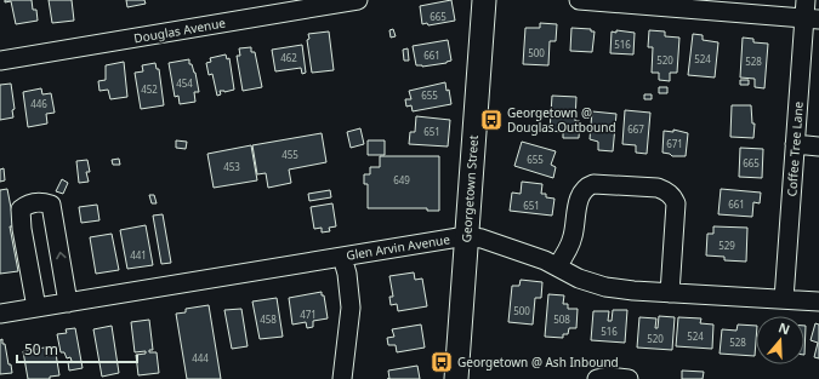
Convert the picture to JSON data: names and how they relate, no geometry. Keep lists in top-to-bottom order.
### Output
{
  "streets": {
    "main road": ["Georgetown Street"],
    "street": ["Douglas Avenue", "Coffee Tree Lane", "Glen Arvin Avenue"]
  },
  "crossings": [
    ["Coffee Tree Lane", "Glen Arvin Avenue"],
    ["Georgetown Street", "Glen Arvin Avenue"]
  ],
  "places": {
    "bus stop": ["Georgetown @ Douglas Outbound", "Georgetown @ Ash Inbound"]
  },
  "house_numbers": [
    "665",
    "516",
    "500",
    "661",
    "462",
    "524",
    "520",
    "528",
    "454",
    "452",
    "655",
    "446",
    "667",
    "651",
    "671",
    "455",
    "655",
    "665",
    "453",
    "649",
    "661",
    "651",
    "529",
    "441",
    "500",
    "471",
    "458",
    "508",
    "516",
    "524",
    "520",
    "528",
    "444"
  ],
  "scale_bar": "50 m",
  "north": "top"
}
